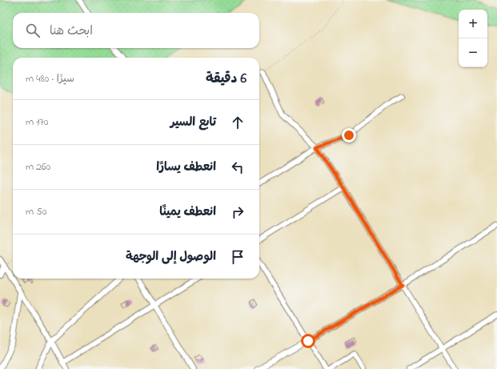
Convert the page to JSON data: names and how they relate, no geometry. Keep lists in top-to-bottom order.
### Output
{
  "page": {
    "map_buttons": ["+", "−"],
    "search": "ابحث هنا",
    "heading": ["6 دقيقة", "سيرًا · 480 m"],
    "list": [
      ["تابع السير", "170 m"],
      ["انعطف يسارًا", "260 m"],
      ["انعطف يمينًا", "50 m"],
      "الوصول إلى الوجهة"
    ]
  }
}
